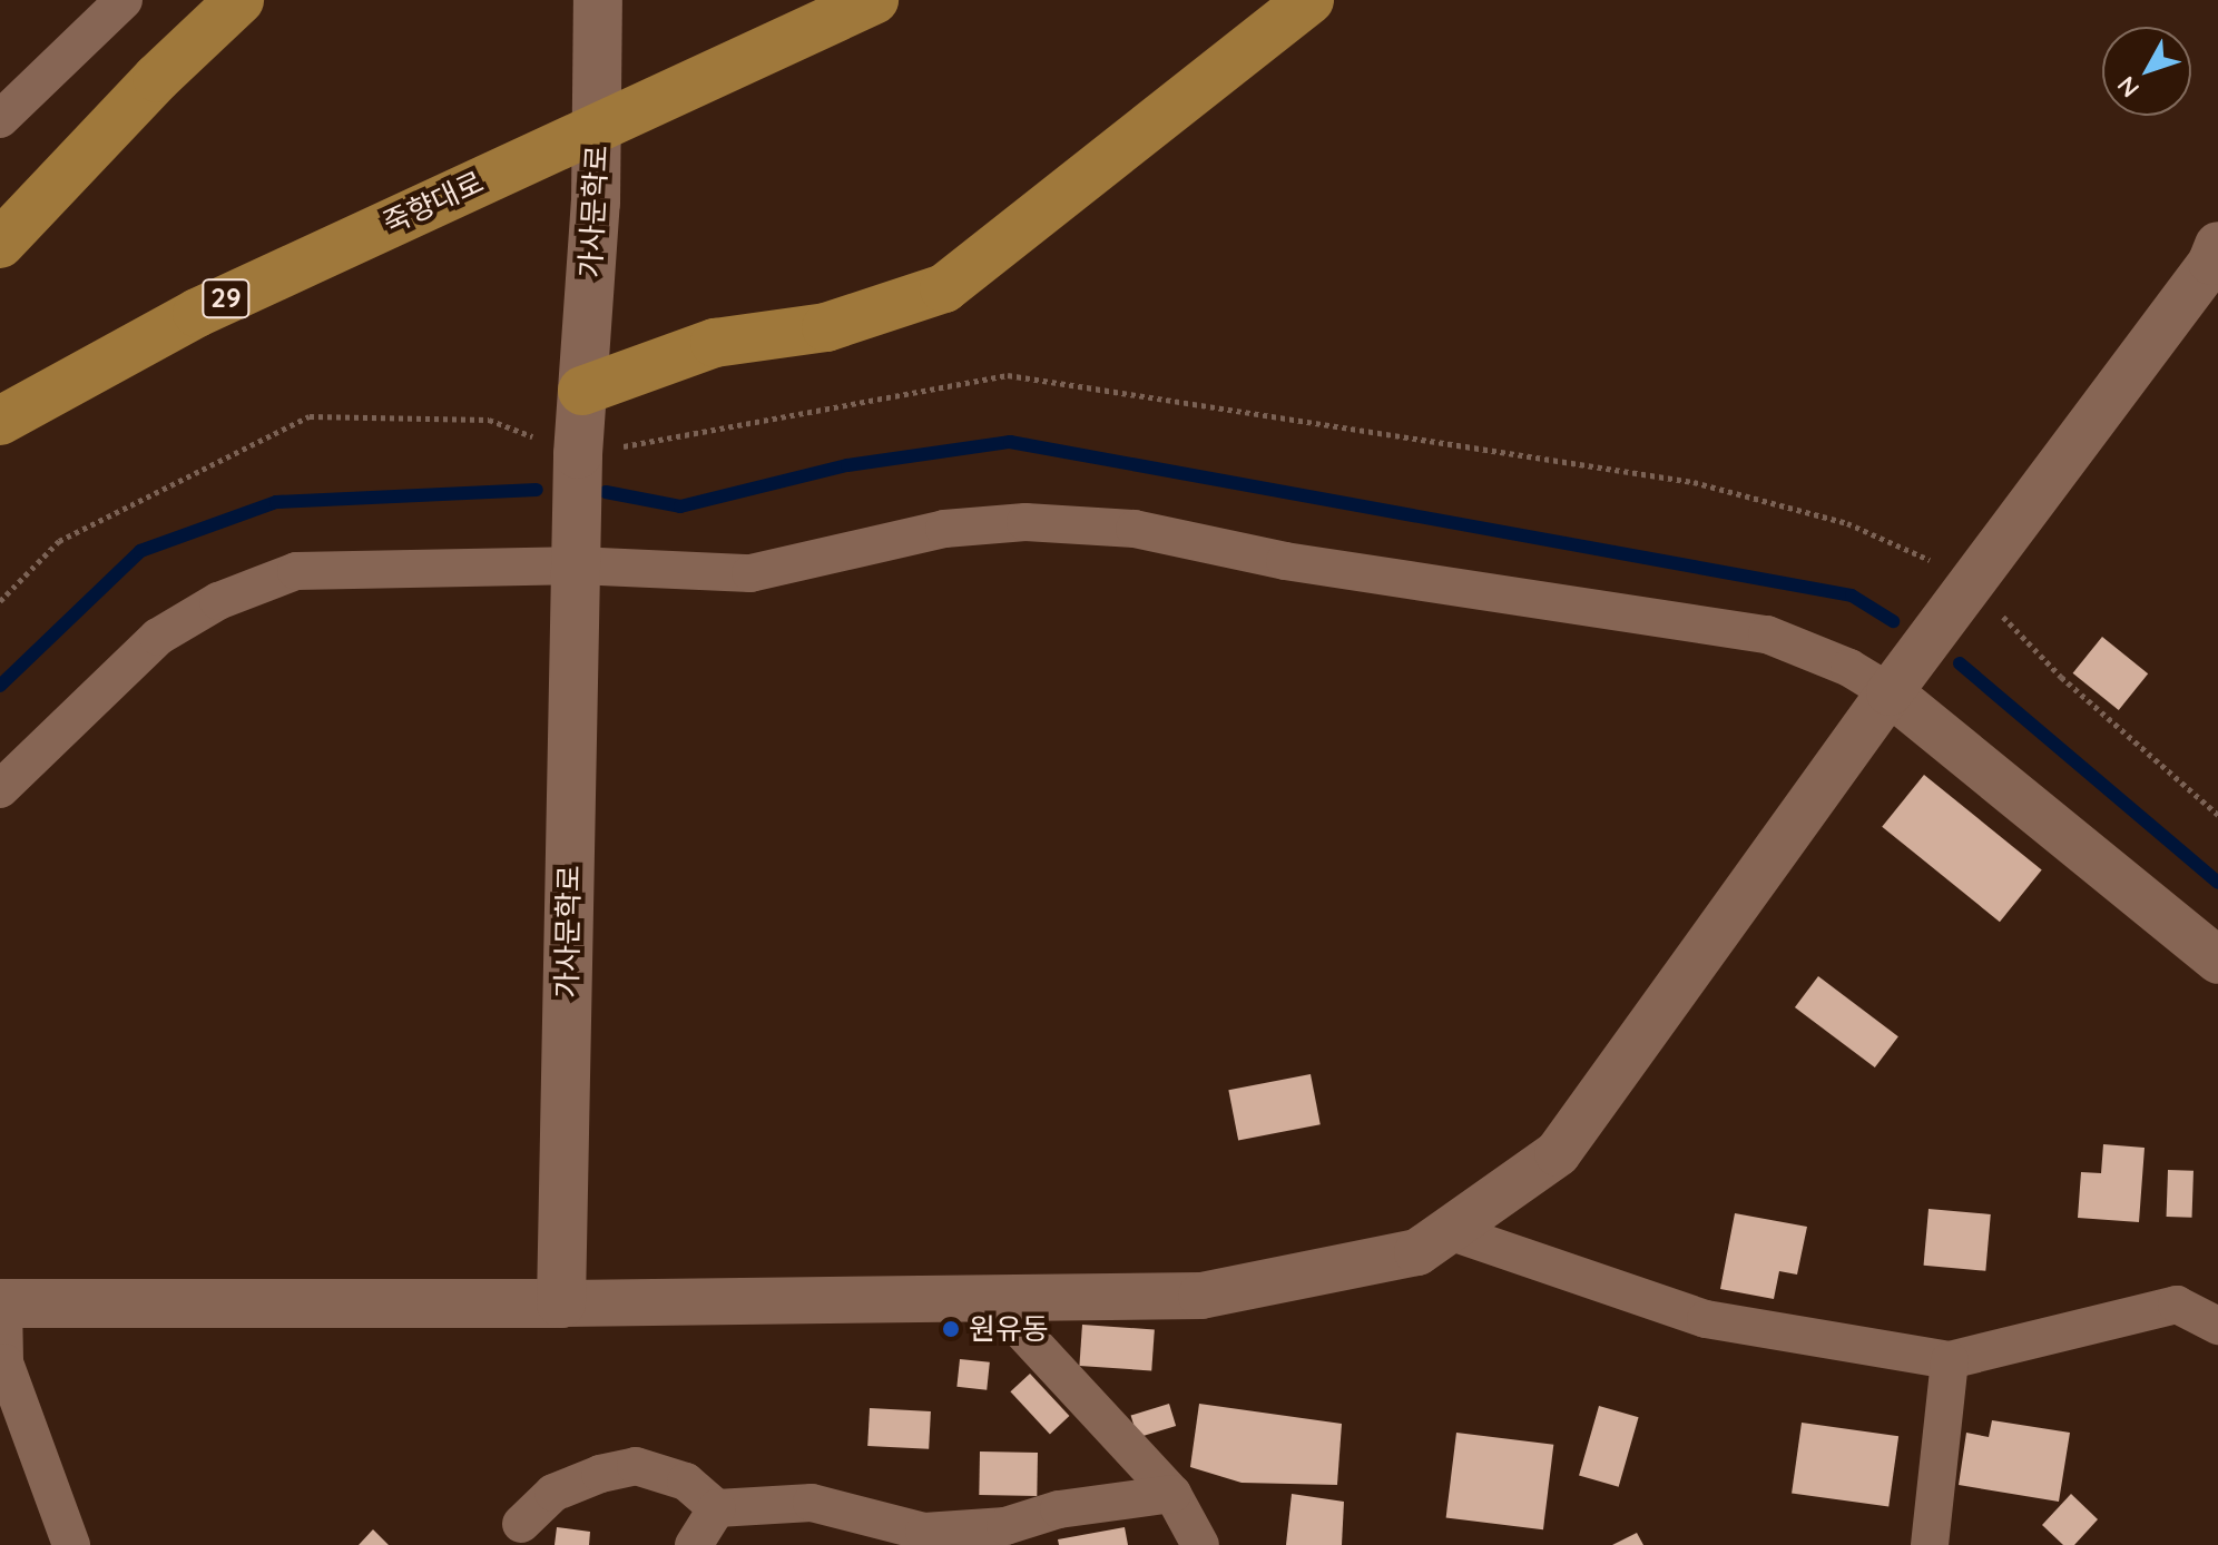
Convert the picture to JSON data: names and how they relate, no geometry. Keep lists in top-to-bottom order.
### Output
{
  "streets": {
    "main road": ["죽향대로", "가사문학로", "29"]
  },
  "places": ["원유동"],
  "north": "bottom left"
}
